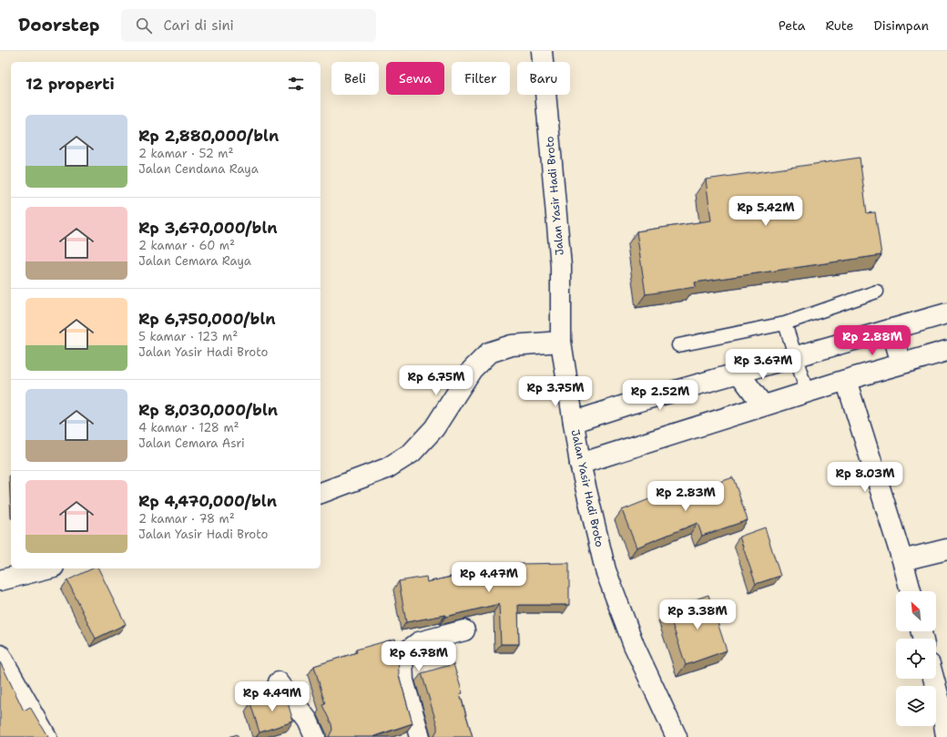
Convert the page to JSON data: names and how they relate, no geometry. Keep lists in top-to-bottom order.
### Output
{
  "streets": {
    "street": ["Jalan Yasir Hadi Broto"]
  },
  "north": "top left",
  "page": {
    "header": "Doorstep",
    "search": "Cari di sini",
    "nav": ["Peta", "Rute", "Disimpan"],
    "chip": [
      "Beli",
      "Sewa",
      "Filter",
      "Baru"
    ],
    "heading": "12 properti",
    "list": [
      {
        "name": "Rp 2,880,000/bln",
        "note": "2 kamar · 52 m² · Jalan Cendana Raya"
      },
      {
        "name": "Rp 3,670,000/bln",
        "note": "2 kamar · 60 m² · Jalan Cemara Raya"
      },
      {
        "name": "Rp 6,750,000/bln",
        "note": "5 kamar · 123 m² · Jalan Yasir Hadi Broto"
      },
      {
        "name": "Rp 8,030,000/bln",
        "note": "4 kamar · 128 m² · Jalan Cemara Asri"
      },
      {
        "name": "Rp 4,470,000/bln",
        "note": "2 kamar · 78 m² · Jalan Yasir Hadi Broto"
      }
    ],
    "price": [
      "Rp 5.42M",
      "Rp 2.88M",
      "Rp 3.67M",
      "Rp 6.75M",
      "Rp 3.75M",
      "Rp 2.52M",
      "Rp 8.03M",
      "Rp 2.83M",
      "Rp 4.47M",
      "Rp 3.38M",
      "Rp 6.78M",
      "Rp 4.49M"
    ]
  }
}
